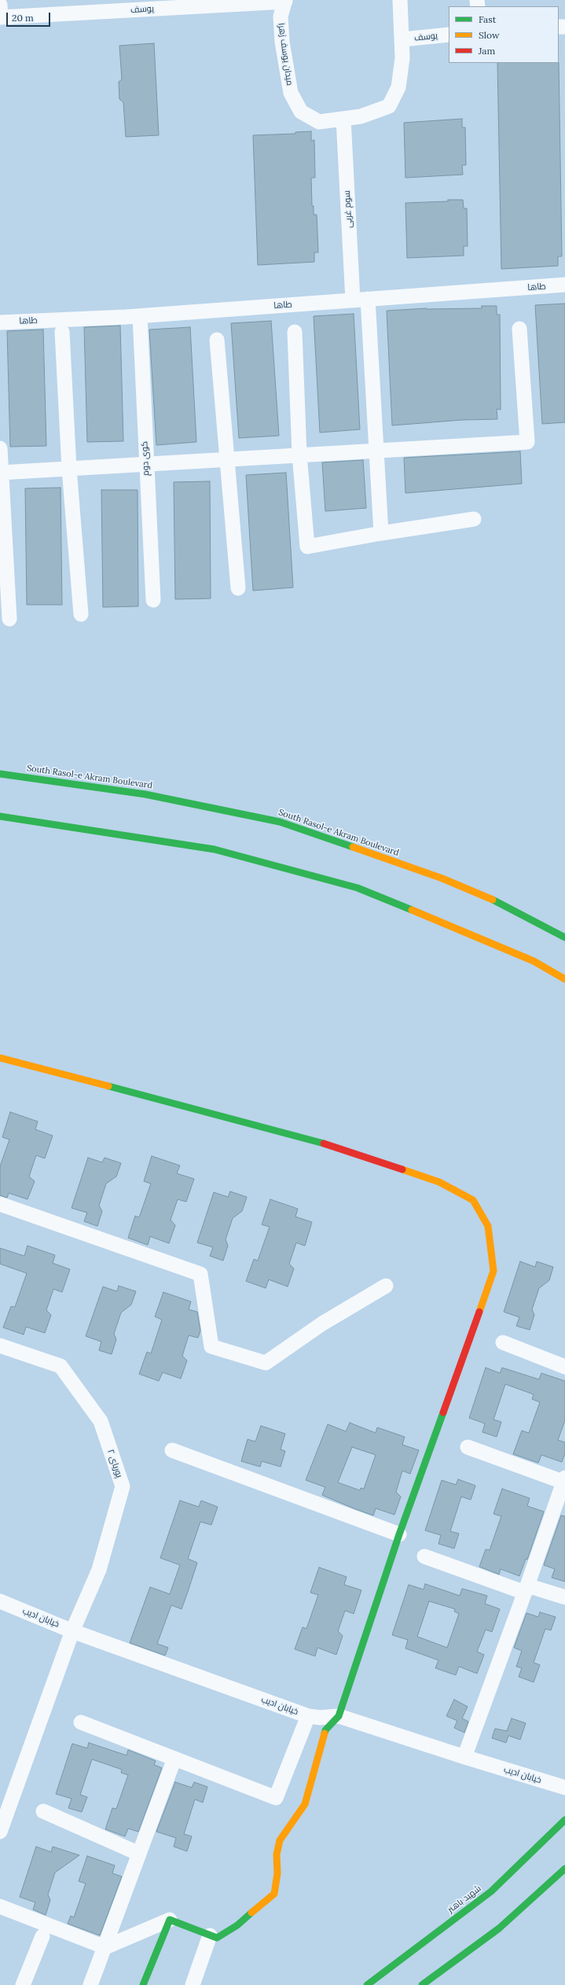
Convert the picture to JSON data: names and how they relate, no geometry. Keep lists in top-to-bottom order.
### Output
{
  "streets": {
    "main road": ["South Rasol-e Akram Boulevard", "شهید باهنر"],
    "street": [
      "یوسف",
      "میدان یوسف زهرا",
      "سوم غربی",
      "طاها",
      "کوی دوم",
      "پوریای ۲",
      "خیابان ادیب"
    ]
  },
  "crossings": [
    ["یوسف", "میدان یوسف زهرا"],
    ["میدان یوسف زهرا", "سوم غربی"],
    ["سوم غربی", "طاها"],
    ["طاها", "کوی دوم"],
    ["پوریای ۲", "خیابان ادیب"]
  ],
  "legend": ["Fast", "Slow", "Jam"],
  "scale_bar": "20 m"
}
